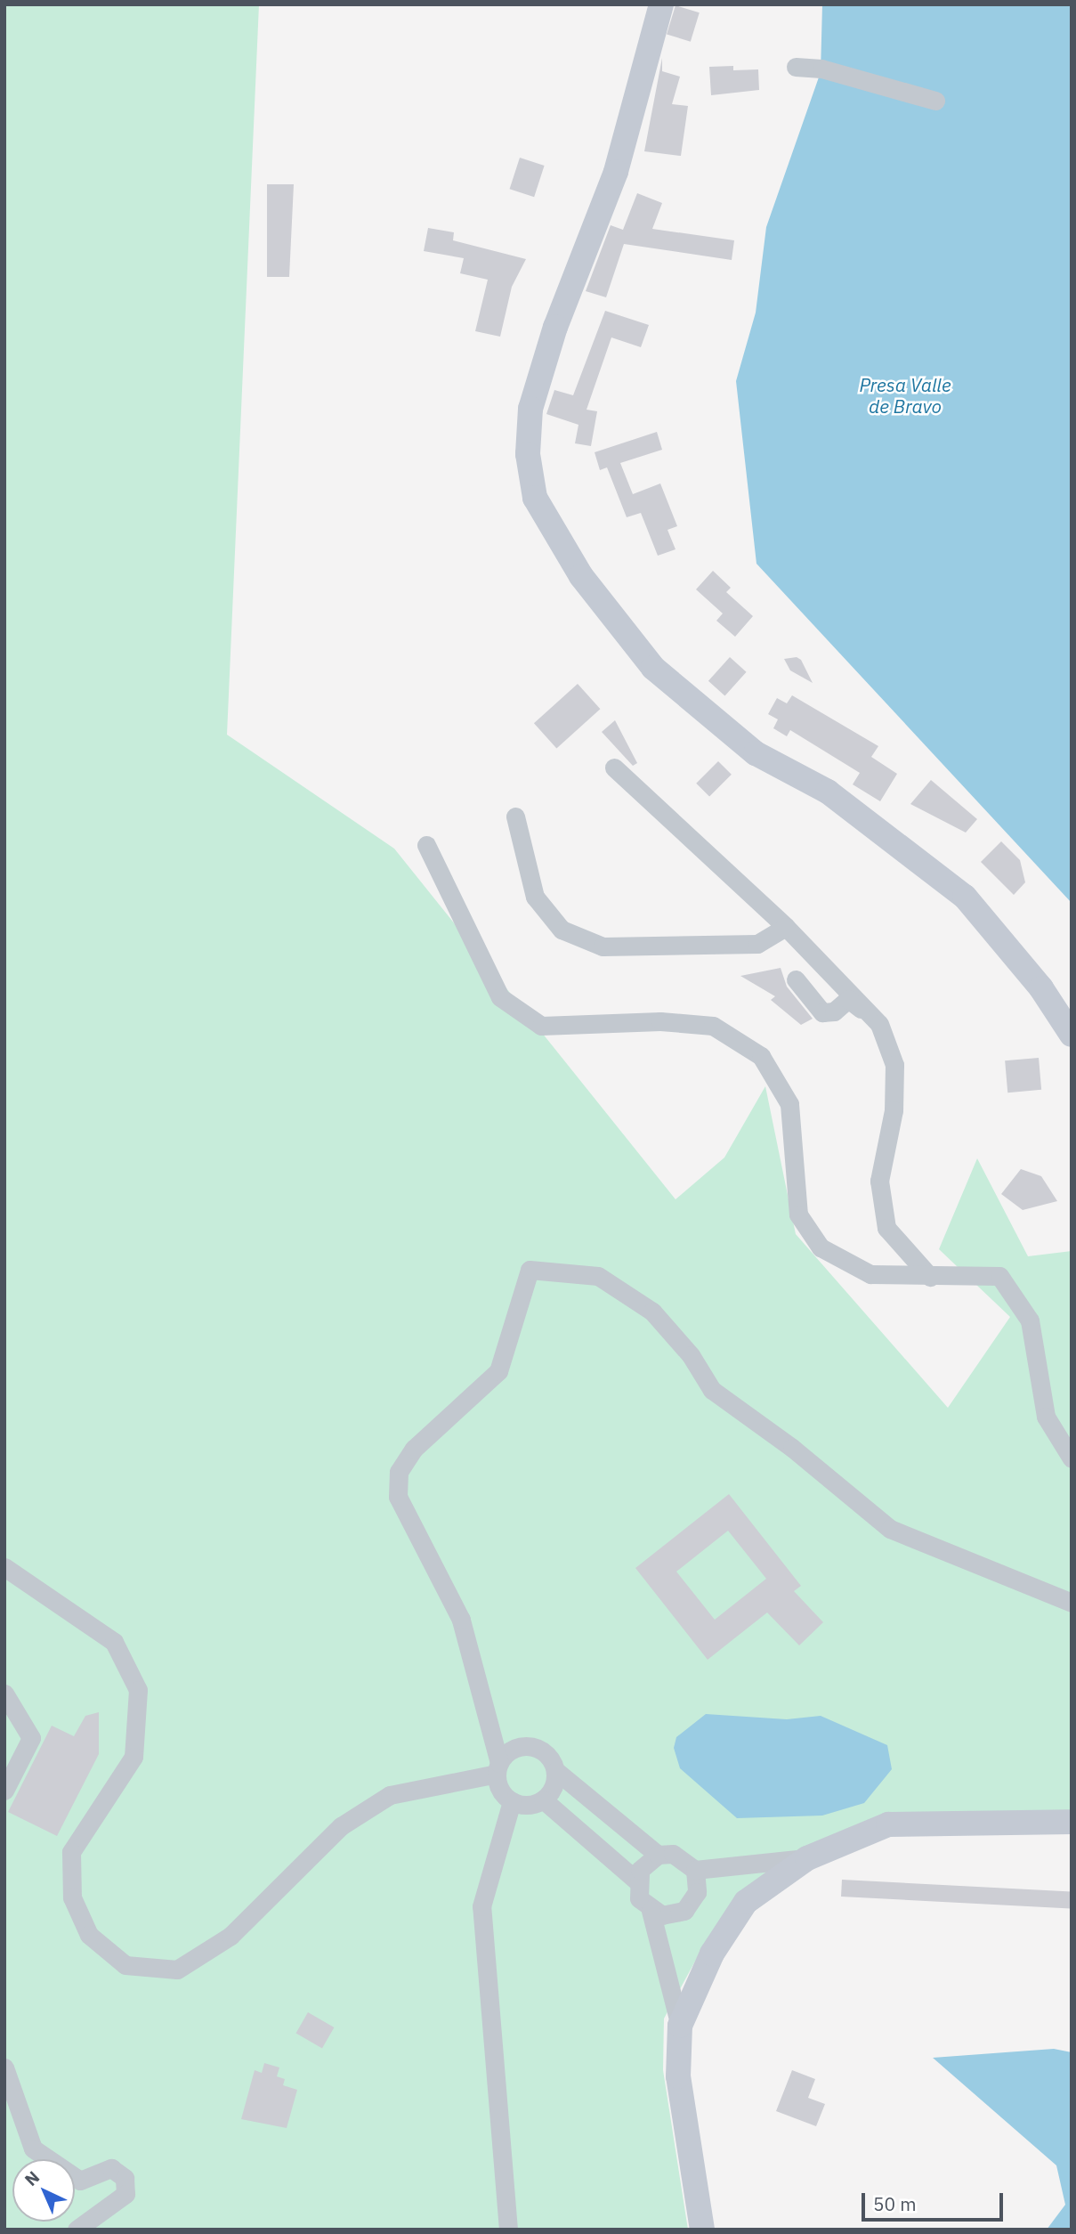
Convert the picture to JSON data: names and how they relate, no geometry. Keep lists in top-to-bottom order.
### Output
{
  "water": ["Presa Valle de Bravo"],
  "scale_bar": "50 m",
  "north": "top left"
}
